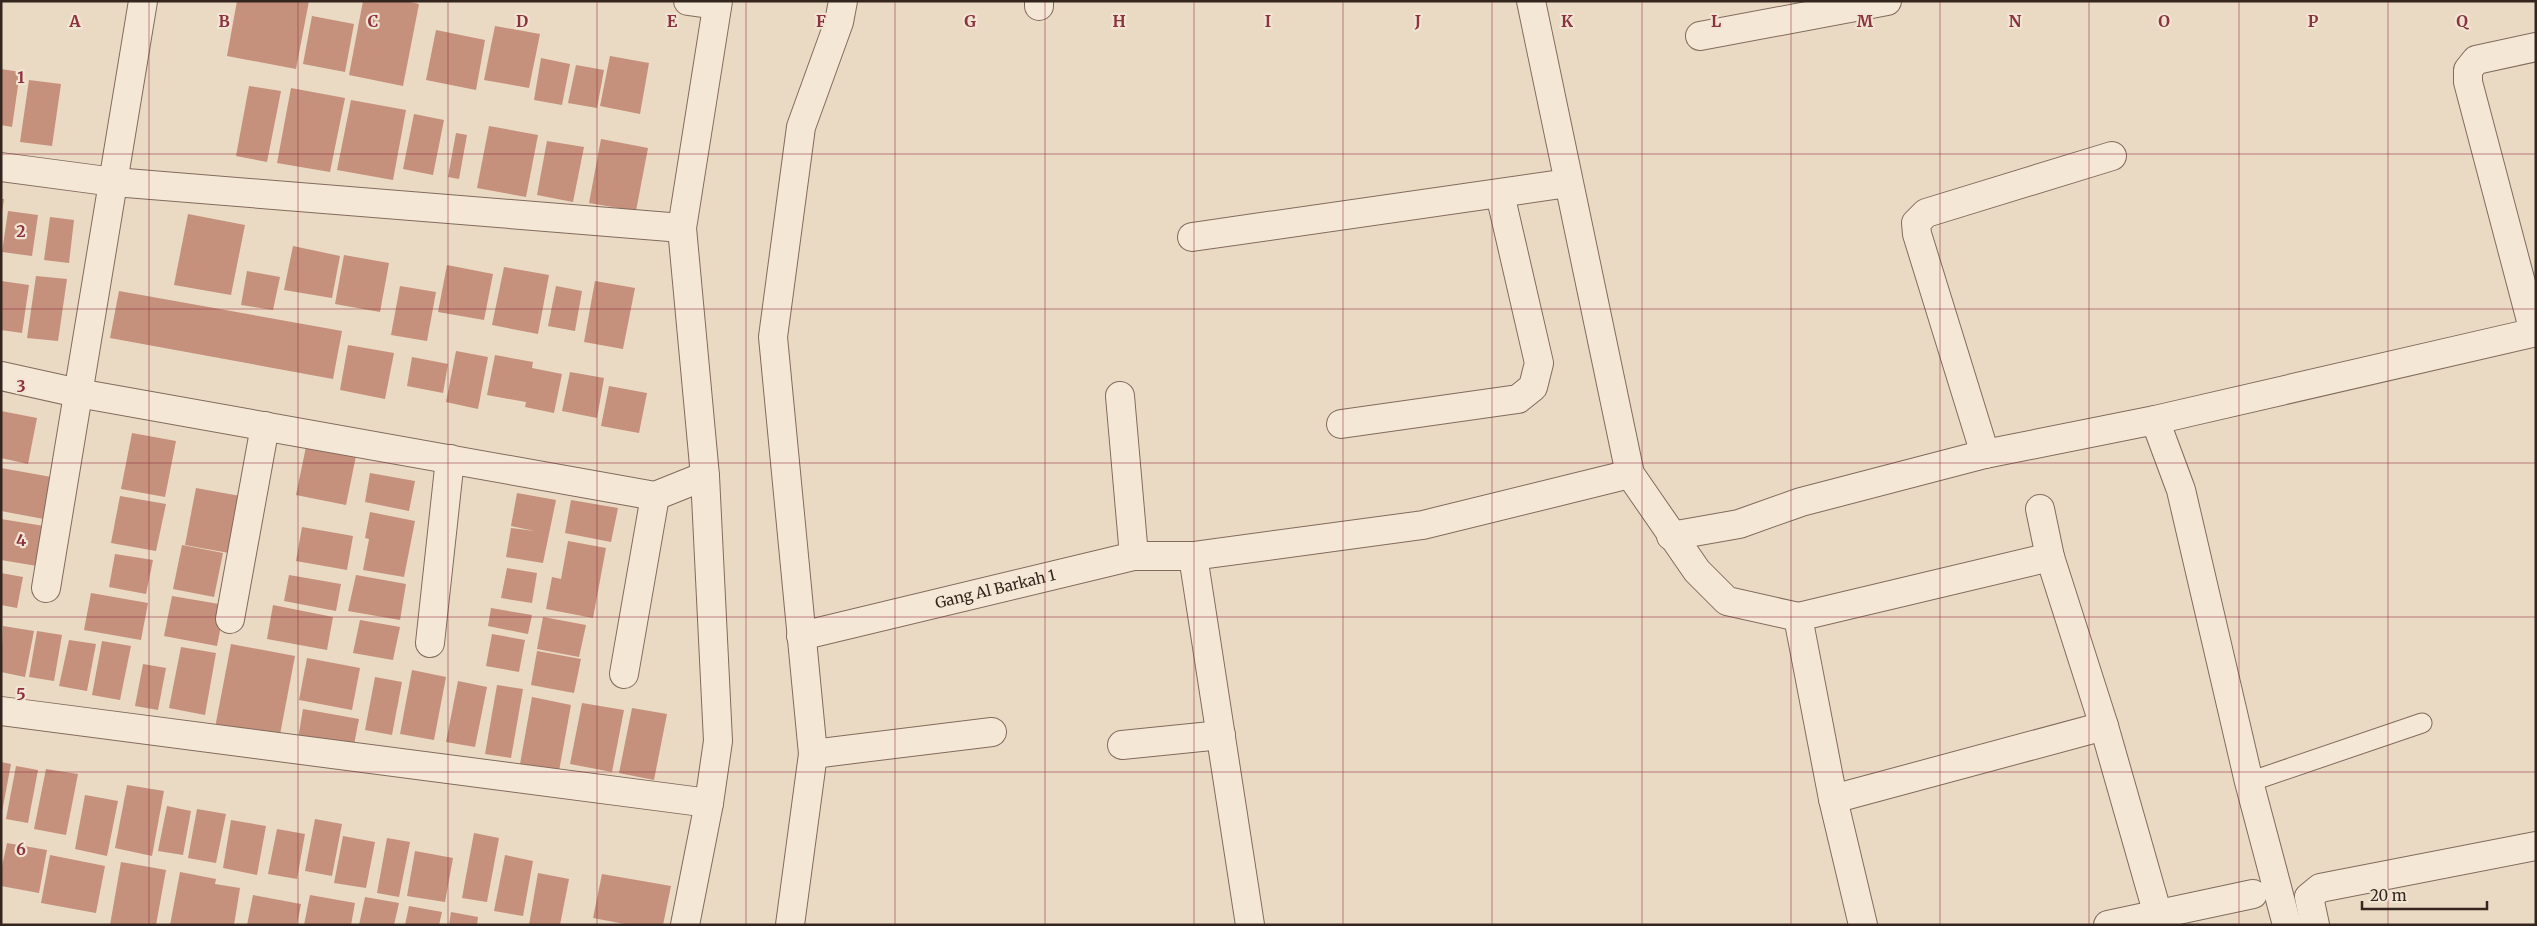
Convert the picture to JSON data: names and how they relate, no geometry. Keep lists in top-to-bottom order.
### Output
{
  "streets": {
    "street": ["Gang Al Barkah 1"]
  },
  "scale_bar": "20 m",
  "grid": {
    "columns": [
      "A",
      "B",
      "C",
      "D",
      "E",
      "F",
      "G",
      "H",
      "I",
      "J",
      "K",
      "L",
      "M",
      "N",
      "O",
      "P",
      "Q"
    ],
    "rows": [
      "1",
      "2",
      "3",
      "4",
      "5",
      "6"
    ]
  }
}
